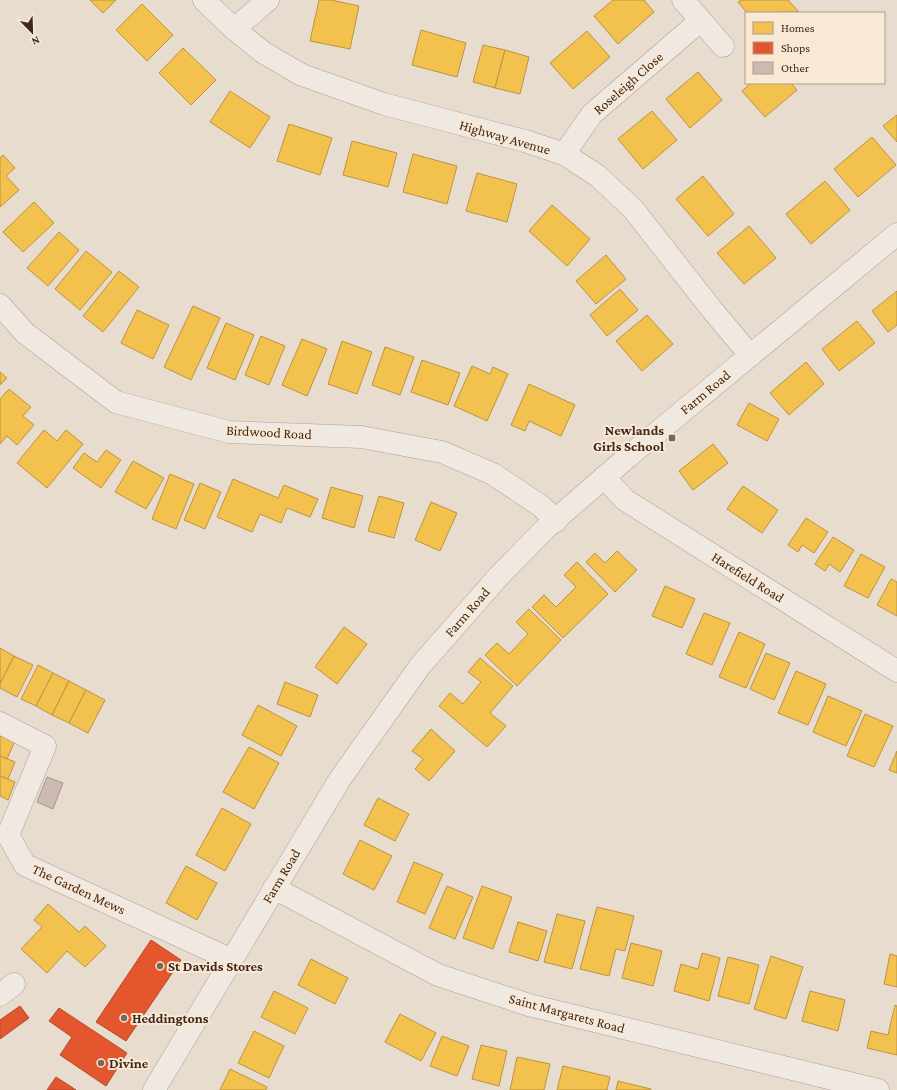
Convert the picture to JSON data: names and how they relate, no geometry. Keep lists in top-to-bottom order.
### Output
{
  "streets": {
    "street": [
      "Roseleigh Close",
      "Highway Avenue",
      "Farm Road",
      "Birdwood Road",
      "Harefield Road",
      "The Garden Mews",
      "Saint Margarets Road"
    ]
  },
  "crossings": [
    ["Roseleigh Close", "Highway Avenue"],
    ["Highway Avenue", "Farm Road"],
    ["Farm Road", "Birdwood Road"],
    ["Farm Road", "Harefield Road"],
    ["Farm Road", "The Garden Mews"],
    ["Farm Road", "Saint Margarets Road"]
  ],
  "places": {
    "transit": ["Newlands Girls School"],
    "other": ["St Davids Stores", "Heddingtons", "Divine"]
  },
  "legend": ["Homes", "Shops", "Other"],
  "north": "bottom right"
}
